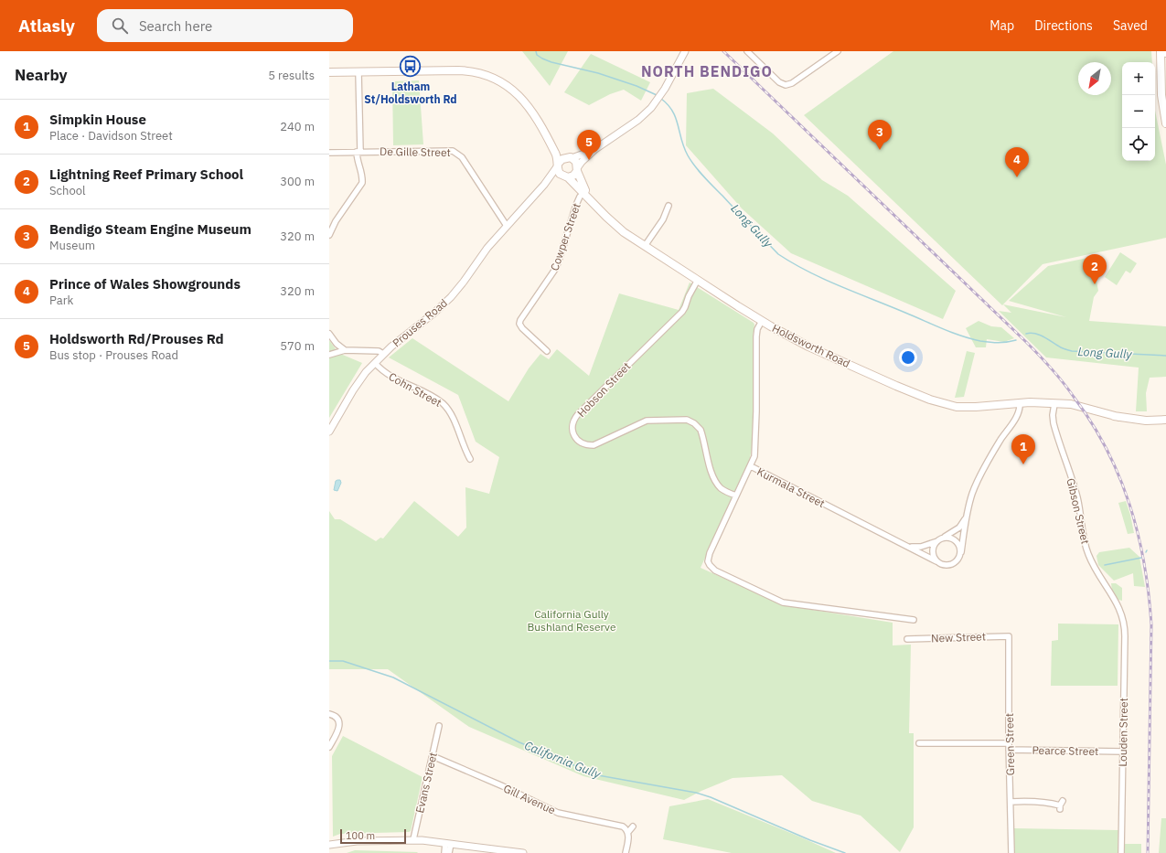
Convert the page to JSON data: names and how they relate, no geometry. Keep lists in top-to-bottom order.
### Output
{
  "streets": {
    "main road": ["Holdsworth Road"],
    "street": [
      "De Gille Street",
      "Cowper Street",
      "Prouses Road",
      "Cohn Street",
      "Hobson Street",
      "Kurmala Street",
      "Gibson Street",
      "New Street",
      "Louden Street",
      "Green Street",
      "Pearce Street",
      "Evans Street",
      "Gill Avenue"
    ]
  },
  "crossings": [
    ["De Gille Street", "Prouses Road"],
    ["Cowper Street", "Holdsworth Road"],
    ["Prouses Road", "Holdsworth Road"],
    ["Prouses Road", "Cohn Street"],
    ["Holdsworth Road", "Hobson Street"],
    ["Holdsworth Road", "Kurmala Street"],
    ["Holdsworth Road", "Gibson Street"],
    ["Gibson Street", "Louden Street"],
    ["New Street", "Green Street"],
    ["Louden Street", "Pearce Street"],
    ["Green Street", "Pearce Street"],
    ["Evans Street", "Gill Avenue"]
  ],
  "districts": ["NORTH BENDIGO"],
  "water": ["Long Gully", "California Gully"],
  "parks": ["California Gully Bushland Reserve"],
  "places": {
    "bus stop": ["Latham St/Holdsworth Rd"]
  },
  "scale_bar": "100 m",
  "north": "bottom left",
  "page": {
    "header": "Atlasly",
    "search": "Search here",
    "nav": ["Map", "Directions", "Saved"],
    "heading": ["Nearby", "5 results"],
    "map_buttons": ["+", "−"],
    "list": [
      {
        "mark": "1",
        "name": "Simpkin House",
        "note": "Place · Davidson Street",
        "value": "240 m"
      },
      {
        "mark": "2",
        "name": "Lightning Reef Primary School",
        "note": "School",
        "value": "300 m"
      },
      {
        "mark": "3",
        "name": "Bendigo Steam Engine Museum",
        "note": "Museum",
        "value": "320 m"
      },
      {
        "mark": "4",
        "name": "Prince of Wales Showgrounds",
        "note": "Park",
        "value": "320 m"
      },
      {
        "mark": "5",
        "name": "Holdsworth Rd/Prouses Rd",
        "note": "Bus stop · Prouses Road",
        "value": "570 m"
      }
    ],
    "pins": [
      "3",
      "5",
      "4",
      "2",
      "1"
    ],
    "scale": "100 m"
  }
}
